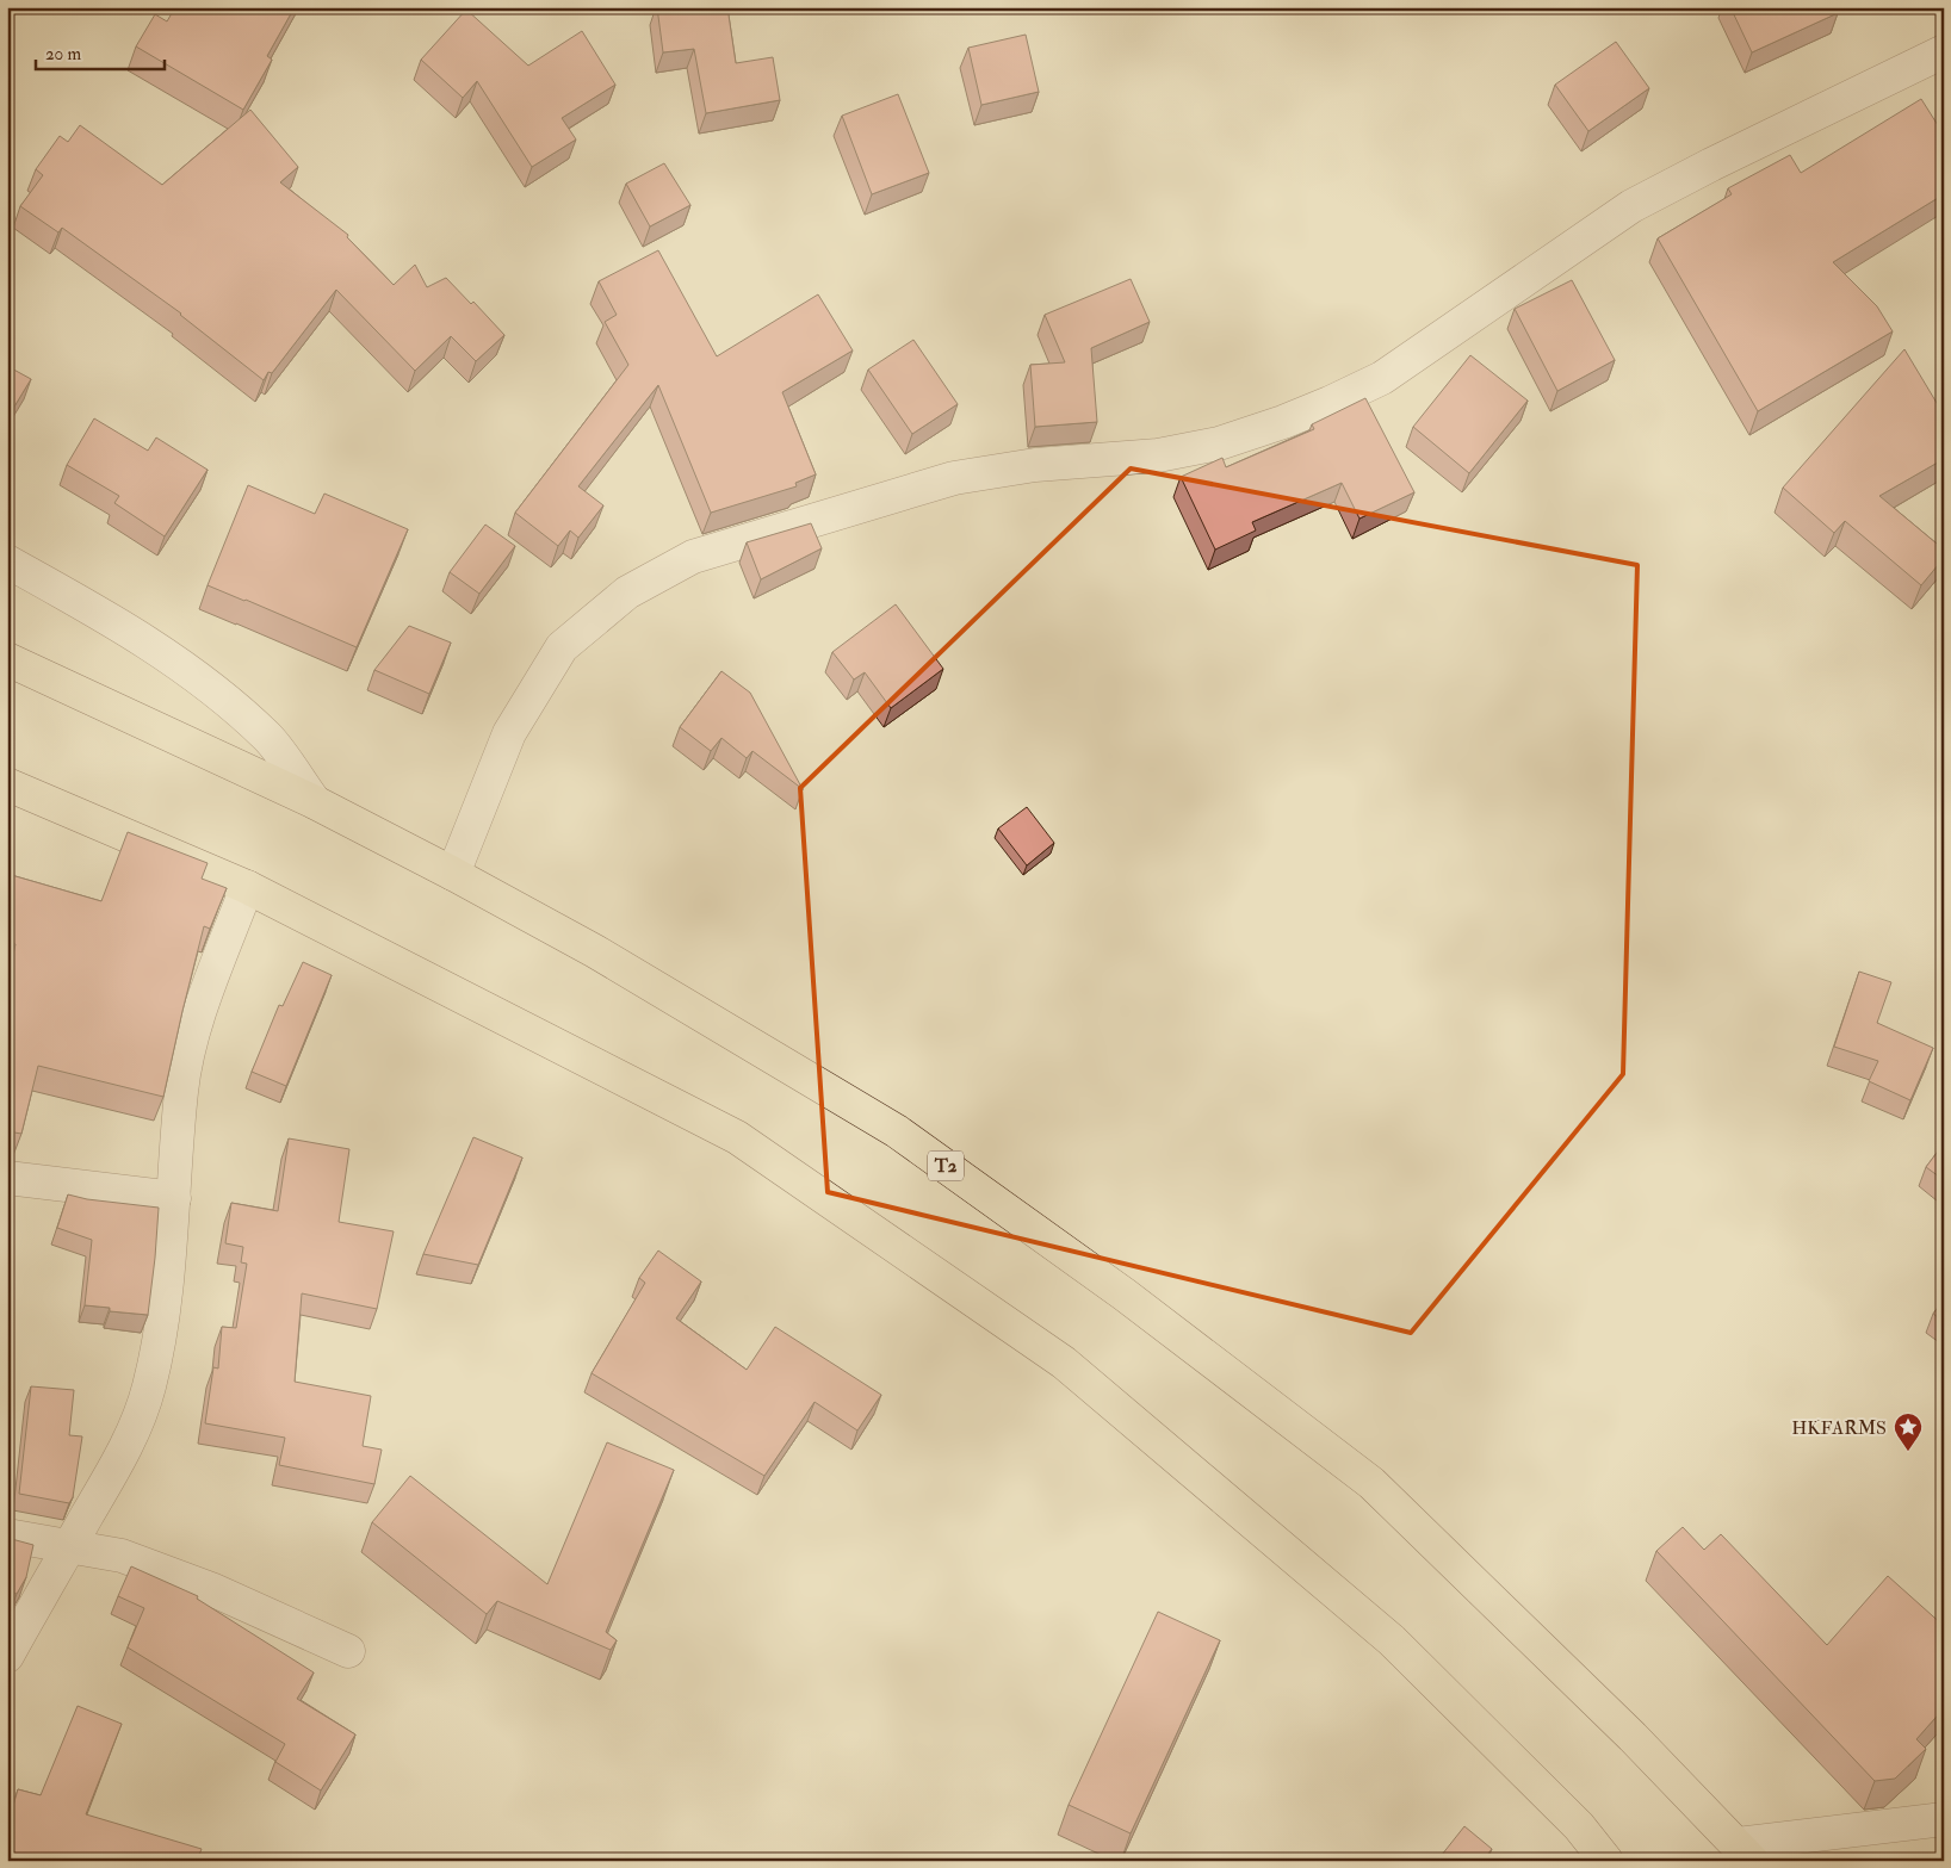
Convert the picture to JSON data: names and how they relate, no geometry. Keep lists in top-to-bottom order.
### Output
{
  "streets": {
    "highway": ["T2"]
  },
  "places": {
    "place": ["HKFARMS"]
  },
  "scale_bar": "20 m"
}
